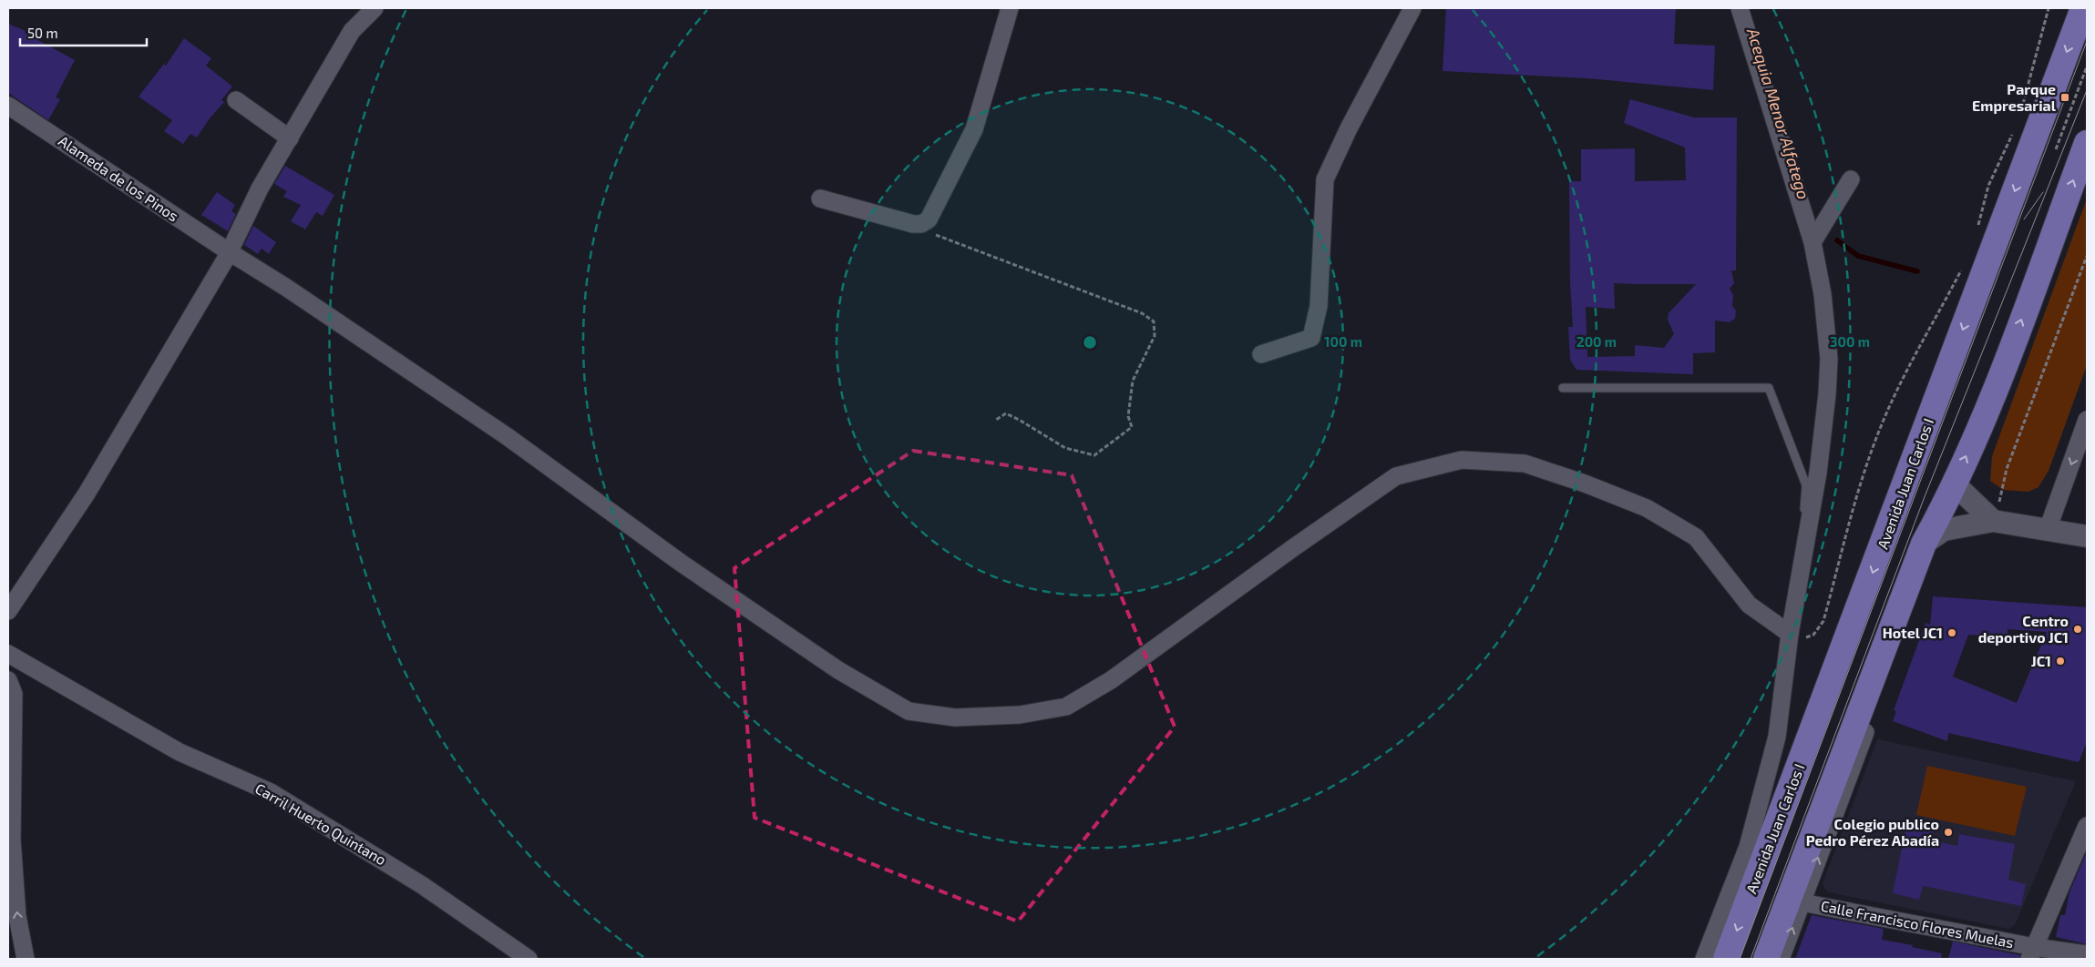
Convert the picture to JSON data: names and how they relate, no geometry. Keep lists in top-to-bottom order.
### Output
{
  "streets": {
    "main road": ["Avenida Juan Carlos I"],
    "street": ["Alameda de los Pinos", "Carril Huerto Quintano", "Calle Francisco Flores Muelas"]
  },
  "water": ["Acequia Menor Alfatego"],
  "places": {
    "transit": ["Parque Empresarial"],
    "other": [
      "Centro deportivo JC1",
      "Hotel JC1",
      "JC1",
      "Colegio publico Pedro Pérez Abadía"
    ]
  },
  "scale_bar": "50 m",
  "rings": ["100 m", "200 m", "300 m"]
}
